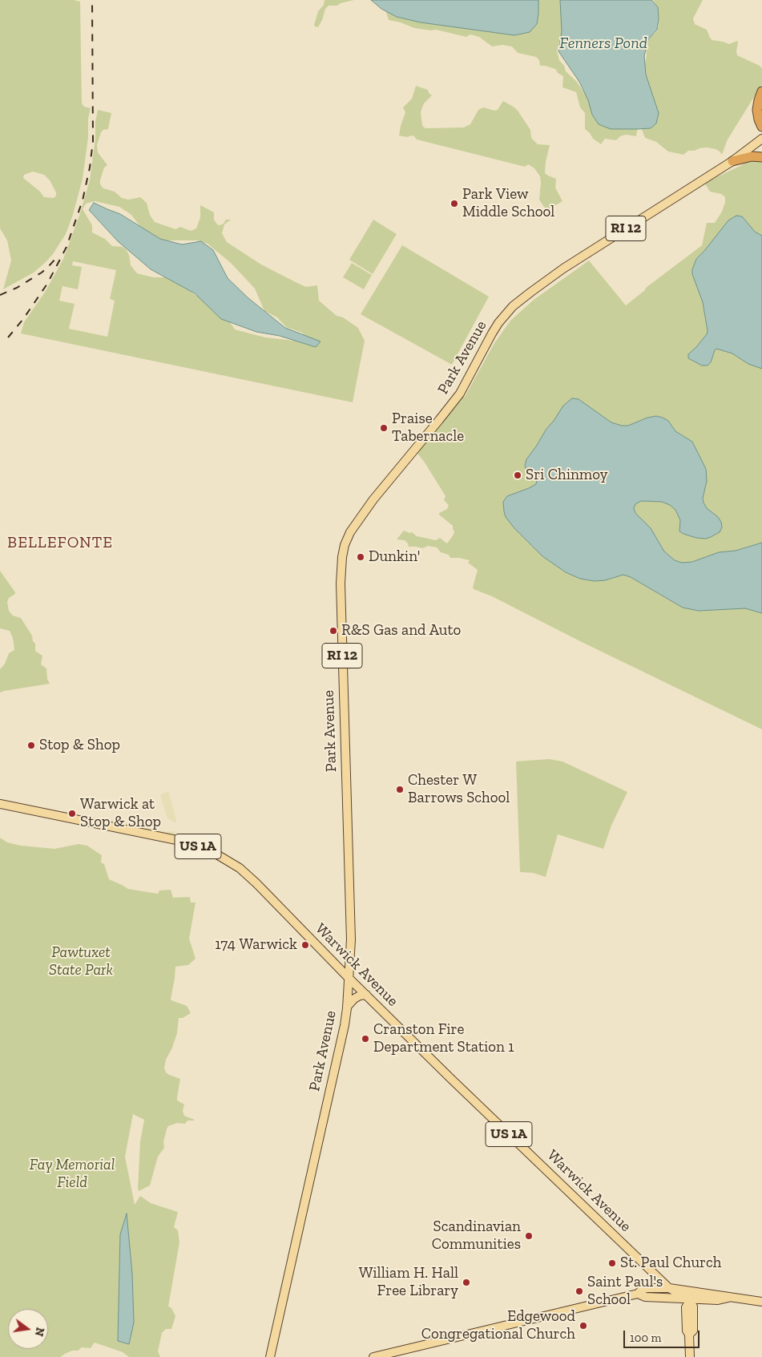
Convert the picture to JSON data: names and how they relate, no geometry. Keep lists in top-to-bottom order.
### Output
{
  "streets": {
    "main road": [
      "RI 12",
      "Park Avenue",
      "US 1A",
      "Warwick Avenue"
    ]
  },
  "crossings": [
    ["Park Avenue", "Warwick Avenue"]
  ],
  "districts": ["BELLEFONTE"],
  "water": ["Fenners Pond"],
  "parks": ["Pawtuxet State Park", "Fay Memorial Field"],
  "places": [
    "Park View Middle School",
    "Praise Tabernacle",
    "Sri Chinmoy",
    "Dunkin'",
    "R&S Gas and Auto",
    "Stop & Shop",
    "Chester W Barrows School",
    "Warwick at Stop & Shop",
    "174 Warwick",
    "Cranston Fire Department Station 1",
    "Scandinavian Communities",
    "St. Paul Church",
    "William H. Hall Free Library",
    "Saint Paul's School",
    "Edgewood Congregational Church"
  ],
  "scale_bar": "100 m",
  "north": "right"
}
